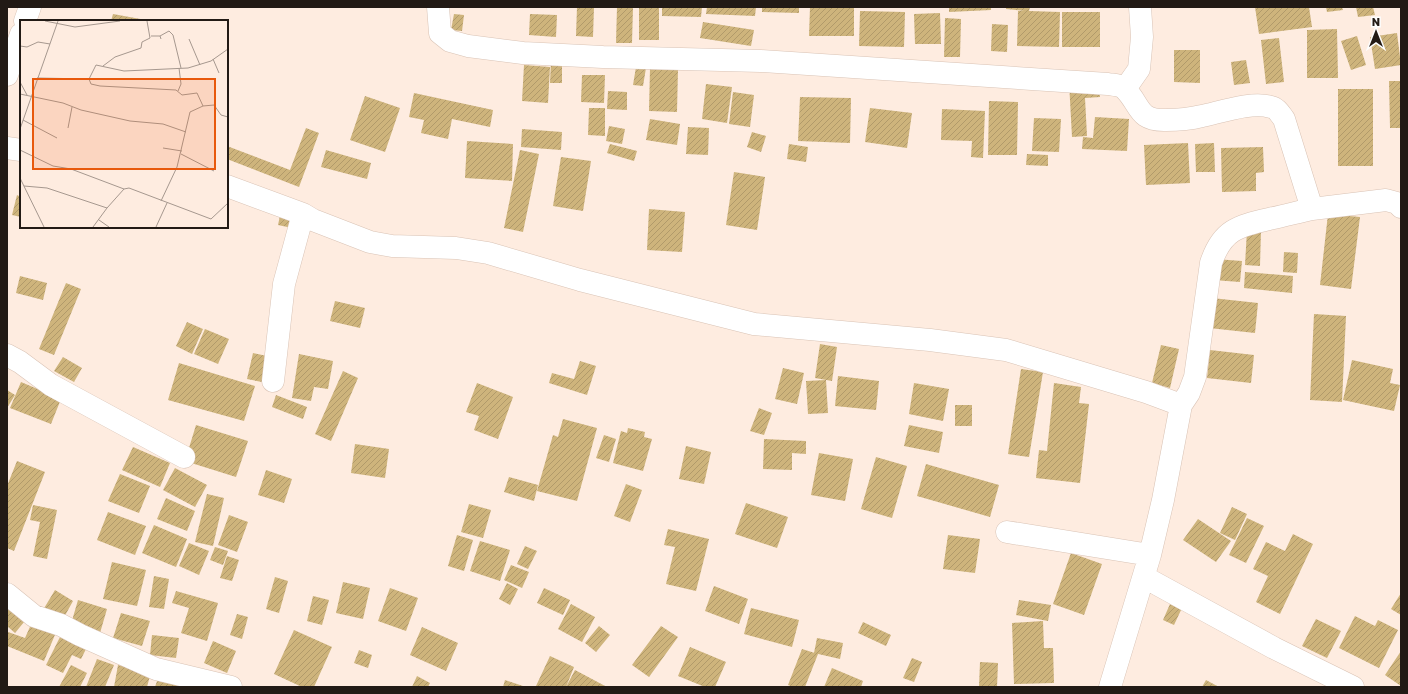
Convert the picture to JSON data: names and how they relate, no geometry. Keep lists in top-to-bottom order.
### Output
{
  "north": "top"
}
